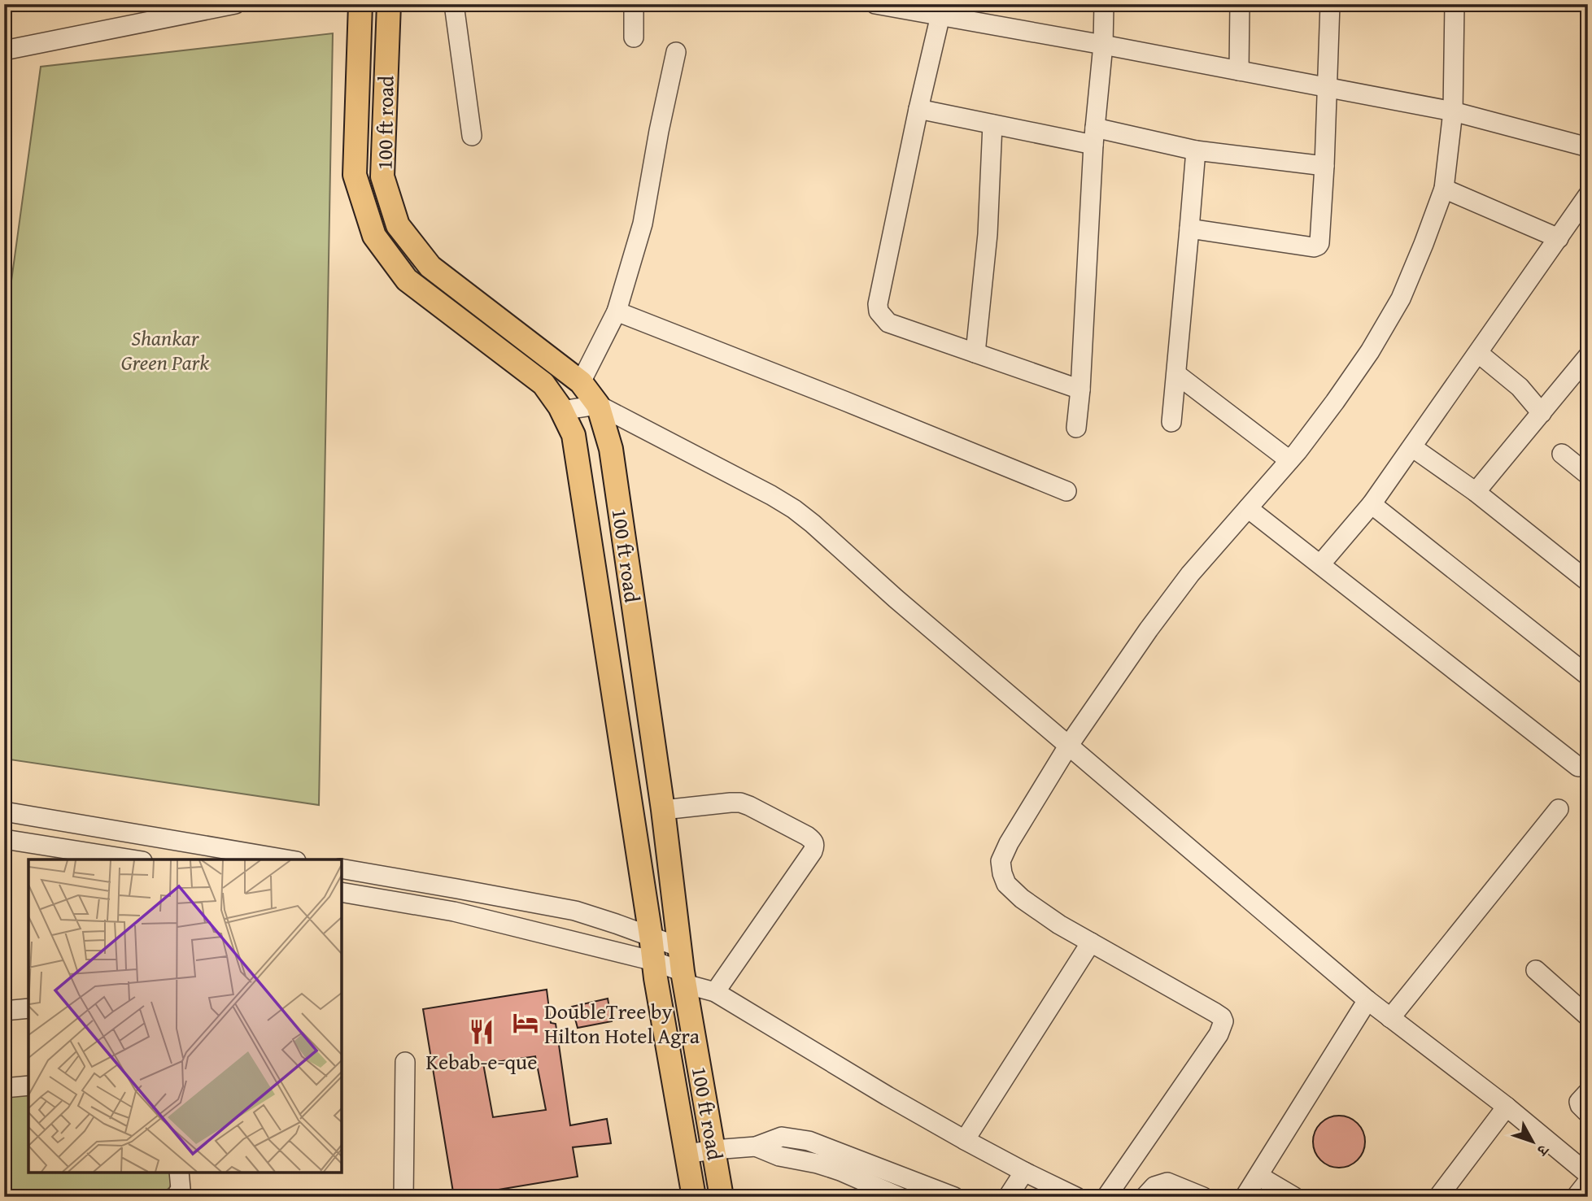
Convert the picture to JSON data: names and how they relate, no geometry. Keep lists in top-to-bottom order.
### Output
{
  "streets": {
    "main road": ["100 ft road"]
  },
  "parks": ["Shankar Green Park"],
  "places": {
    "hotel": ["DoubleTree by Hilton Hotel Agra"],
    "restaurant": ["Kebab-e-que"]
  },
  "north": "bottom right"
}
